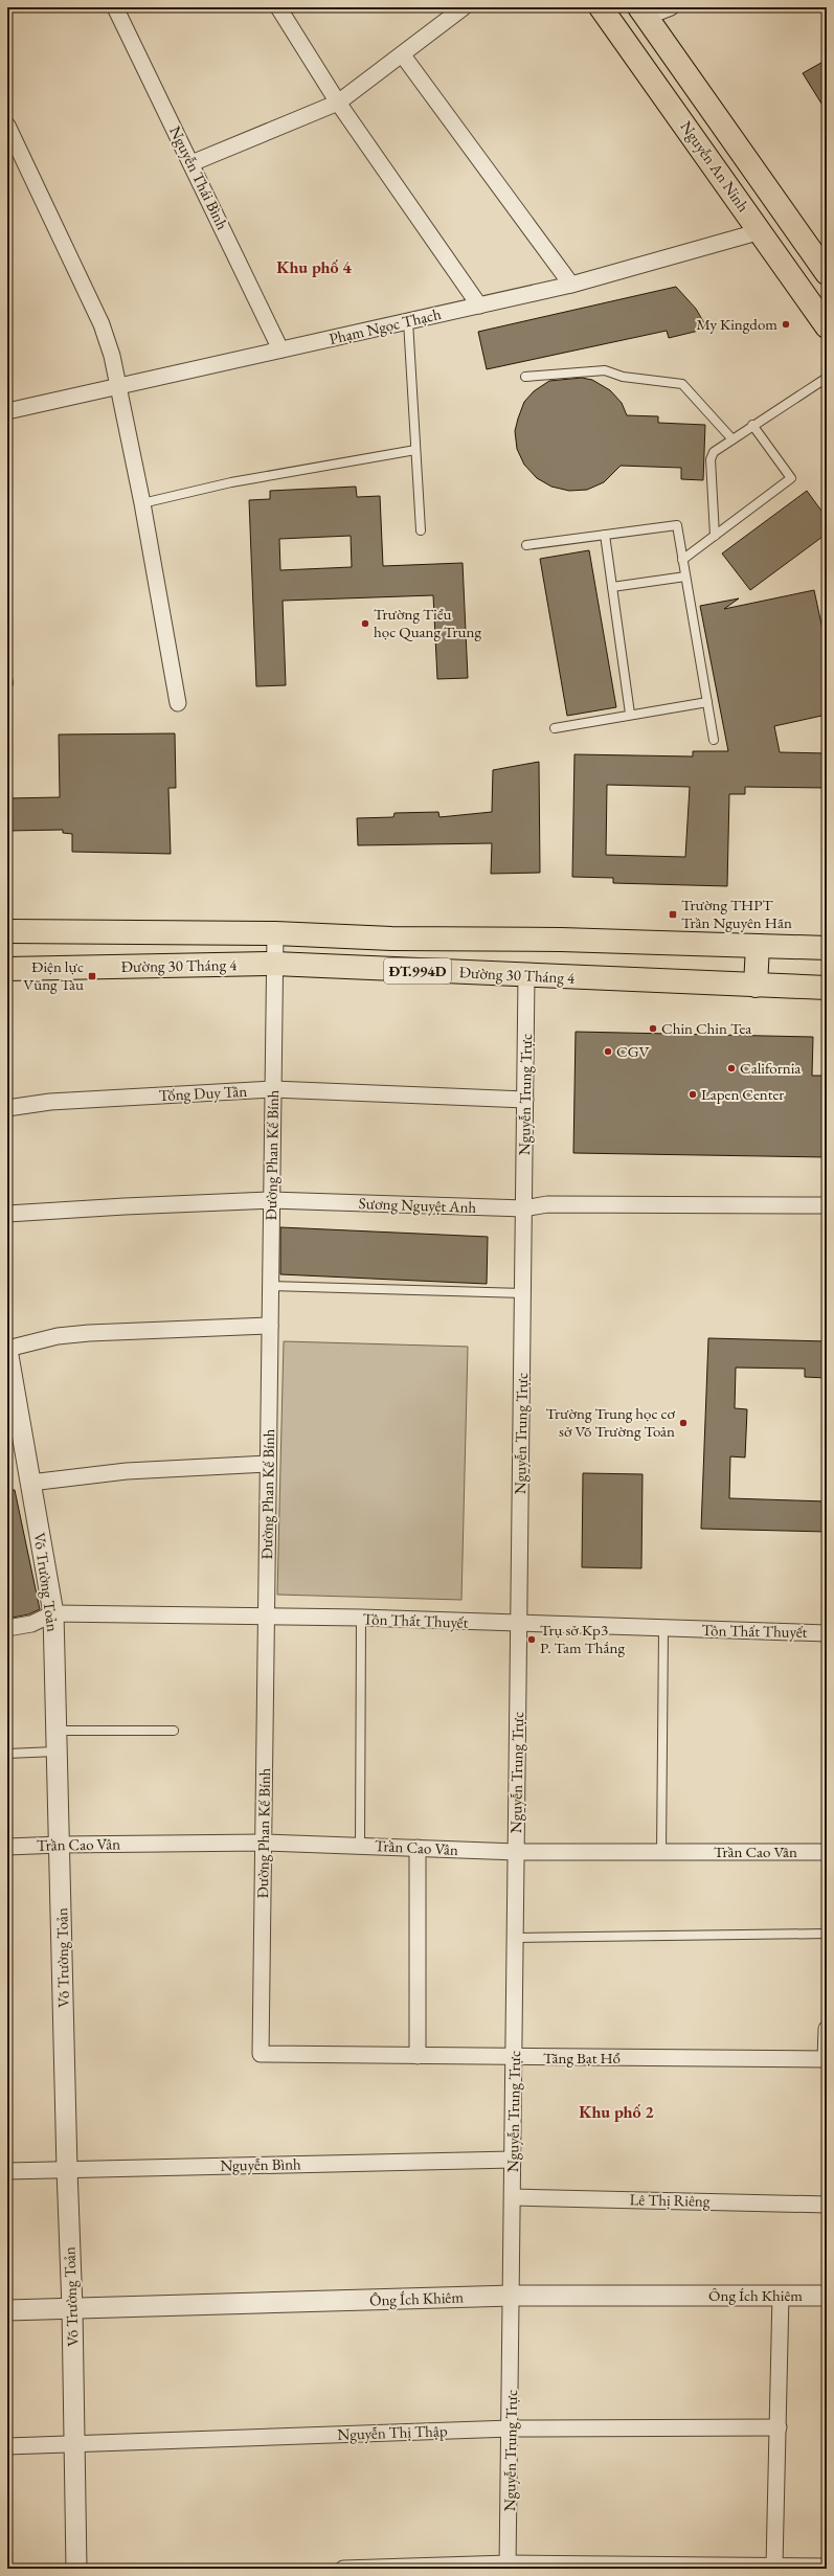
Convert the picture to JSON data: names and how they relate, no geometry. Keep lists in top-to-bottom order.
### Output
{
  "streets": {
    "main road": ["Nguyễn An Ninh", "Đường 30 Tháng 4", "ĐT.994D"],
    "street": [
      "Nguyễn Thái Bình",
      "Phạm Ngọc Thạch",
      "Tống Duy Tân",
      "Nguyễn Trung Trực",
      "Đường Phan Kế Bính",
      "Sương Nguyệt Anh",
      "Võ Trường Toản",
      "Tôn Thất Thuyết",
      "Trần Cao Vân",
      "Tăng Bạt Hổ",
      "Nguyễn Bình",
      "Lê Thị Riêng",
      "Ông Ích Khiêm",
      "Nguyễn Thị Thập"
    ]
  },
  "crossings": [
    ["Nguyễn An Ninh", "Phạm Ngọc Thạch"],
    ["Nguyễn Thái Bình", "Phạm Ngọc Thạch"],
    ["Đường 30 Tháng 4", "Nguyễn Trung Trực"],
    ["Đường 30 Tháng 4", "Đường Phan Kế Bính"],
    ["Tống Duy Tân", "Nguyễn Trung Trực"],
    ["Tống Duy Tân", "Đường Phan Kế Bính"],
    ["Nguyễn Trung Trực", "Sương Nguyệt Anh"],
    ["Nguyễn Trung Trực", "Tôn Thất Thuyết"],
    ["Nguyễn Trung Trực", "Trần Cao Vân"],
    ["Nguyễn Trung Trực", "Tăng Bạt Hổ"],
    ["Nguyễn Trung Trực", "Nguyễn Bình"],
    ["Nguyễn Trung Trực", "Lê Thị Riêng"],
    ["Nguyễn Trung Trực", "Ông Ích Khiêm"],
    ["Nguyễn Trung Trực", "Nguyễn Thị Thập"],
    ["Đường Phan Kế Bính", "Sương Nguyệt Anh"],
    ["Đường Phan Kế Bính", "Tôn Thất Thuyết"],
    ["Đường Phan Kế Bính", "Trần Cao Vân"],
    ["Đường Phan Kế Bính", "Tăng Bạt Hổ"],
    ["Võ Trường Toản", "Tôn Thất Thuyết"],
    ["Võ Trường Toản", "Trần Cao Vân"],
    ["Võ Trường Toản", "Nguyễn Bình"],
    ["Võ Trường Toản", "Ông Ích Khiêm"],
    ["Võ Trường Toản", "Nguyễn Thị Thập"]
  ],
  "districts": ["Khu phố 4", "Khu phố 2"],
  "places": {
    "other": [
      "My Kingdom",
      "Trường Tiểu học Quang Trung",
      "Chin Chin Tea",
      "CGV",
      "California",
      "Lapen Center",
      "Trường Trung học cơ sở Võ Trường Toản",
      "Trụ sở Kp3 P. Tam Thắng"
    ],
    "transit": ["Trường THPT Trần Nguyên Hãn", "Điện lực Vũng Tàu"]
  }
}
